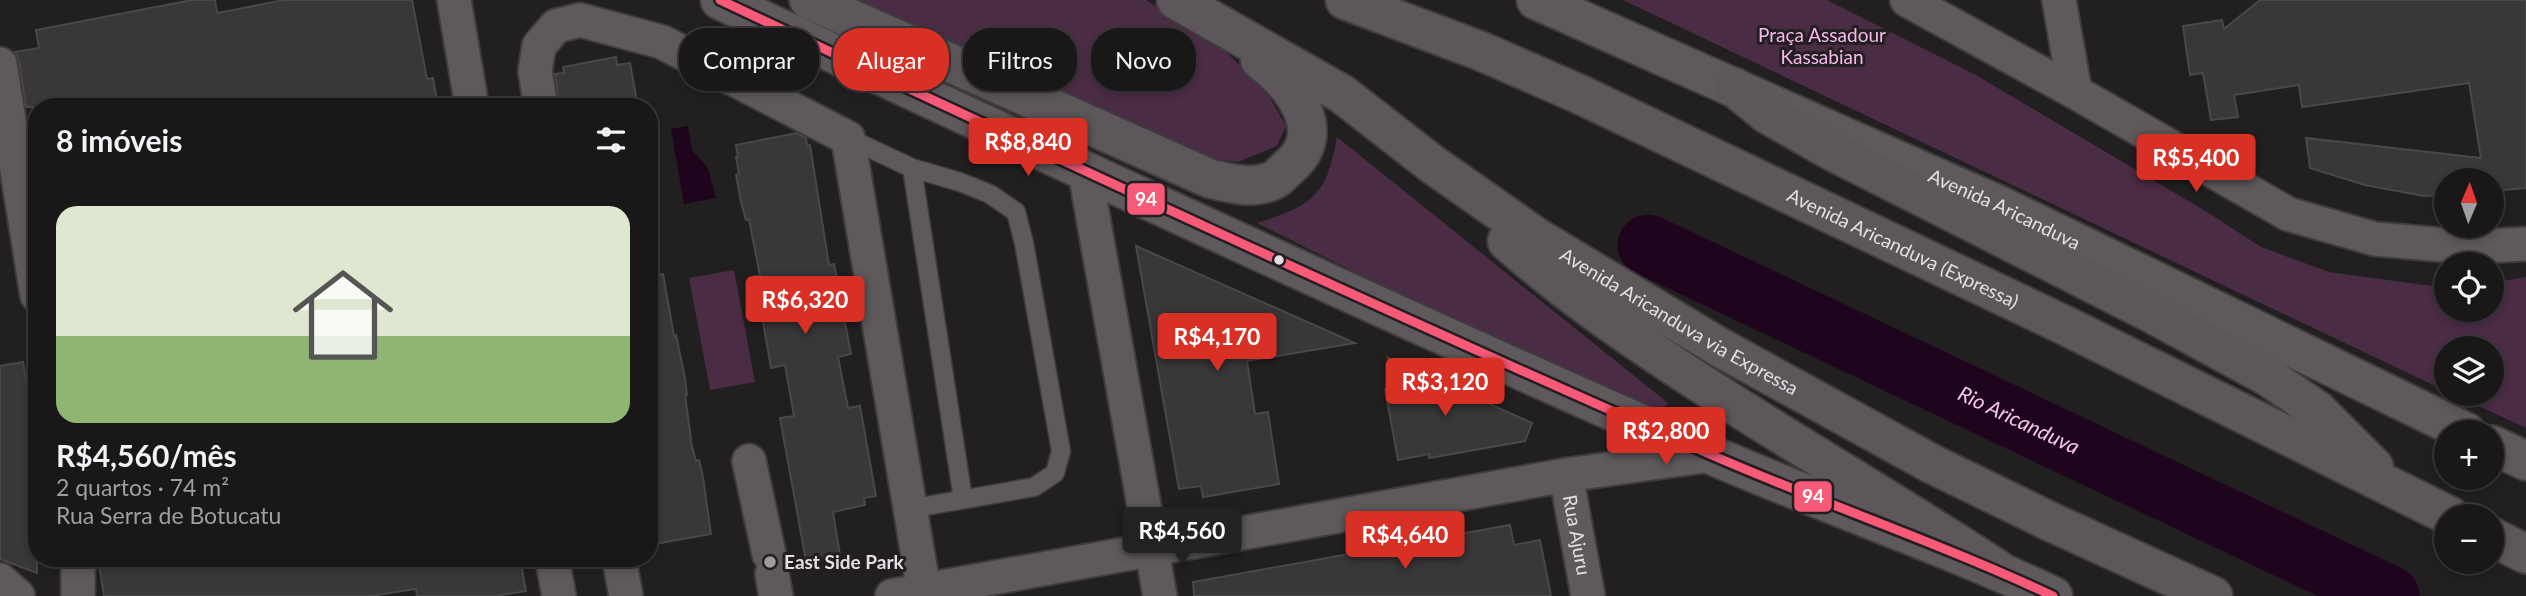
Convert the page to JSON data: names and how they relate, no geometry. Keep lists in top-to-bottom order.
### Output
{
  "streets": {
    "highway": ["Avenida Aricanduva (Expressa)", "Avenida Aricanduva via Expressa"],
    "main road": ["Avenida Aricanduva"],
    "street": ["Rua Ajuru"]
  },
  "water": ["Rio Aricanduva"],
  "parks": ["Praça Assadour Kassabian"],
  "places": ["East Side Park"],
  "lines": ["transit line 94"],
  "north": "top",
  "page": {
    "chip": [
      "Comprar",
      "Alugar",
      "Filtros",
      "Novo"
    ],
    "heading": "8 imóveis",
    "price": [
      "R$8,840",
      "R$5,400",
      "R$6,320",
      "R$4,170",
      "R$3,120",
      "R$2,800",
      "R$4,560",
      "R$4,640"
    ],
    "map_buttons": ["+", "−"],
    "list": [
      {
        "name": "R$4,560/mês",
        "note": "2 quartos · 74 m² · Rua Serra de Botucatu"
      }
    ]
  }
}
